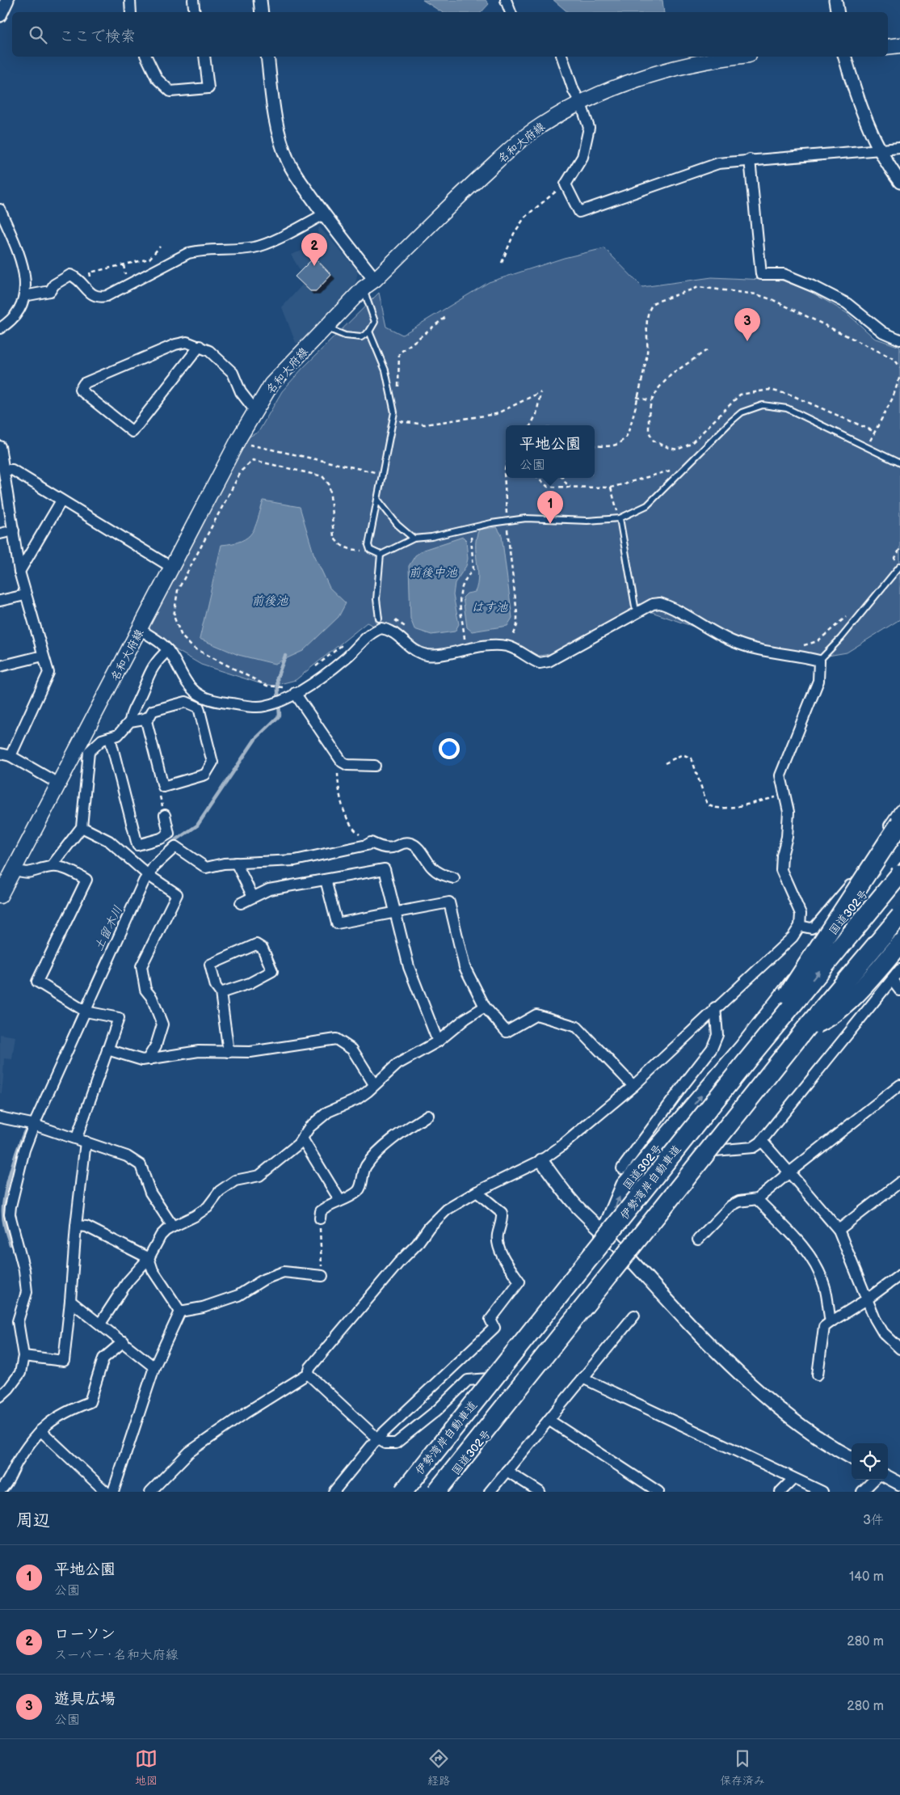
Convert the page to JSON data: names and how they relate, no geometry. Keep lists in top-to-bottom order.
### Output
{
  "streets": {
    "highway": ["国道302号", "伊勢湾岸自動車道"],
    "main road": ["名和大府線"]
  },
  "water": [
    "前後中池",
    "前後池",
    "はす池",
    "土留木川"
  ],
  "page": {
    "search": "ここで検索",
    "pins": ["2", "3", "1"],
    "popup": ["平地公園", "公園"],
    "heading": ["周辺", "3件"],
    "list": [
      {
        "mark": "1",
        "name": "平地公園",
        "note": "公園",
        "value": "140 m"
      },
      {
        "mark": "2",
        "name": "ローソン",
        "note": "スーパー · 名和大府線",
        "value": "280 m"
      },
      {
        "mark": "3",
        "name": "遊具広場",
        "note": "公園",
        "value": "280 m"
      }
    ],
    "nav": ["地図", "経路", "保存済み"]
  }
}
